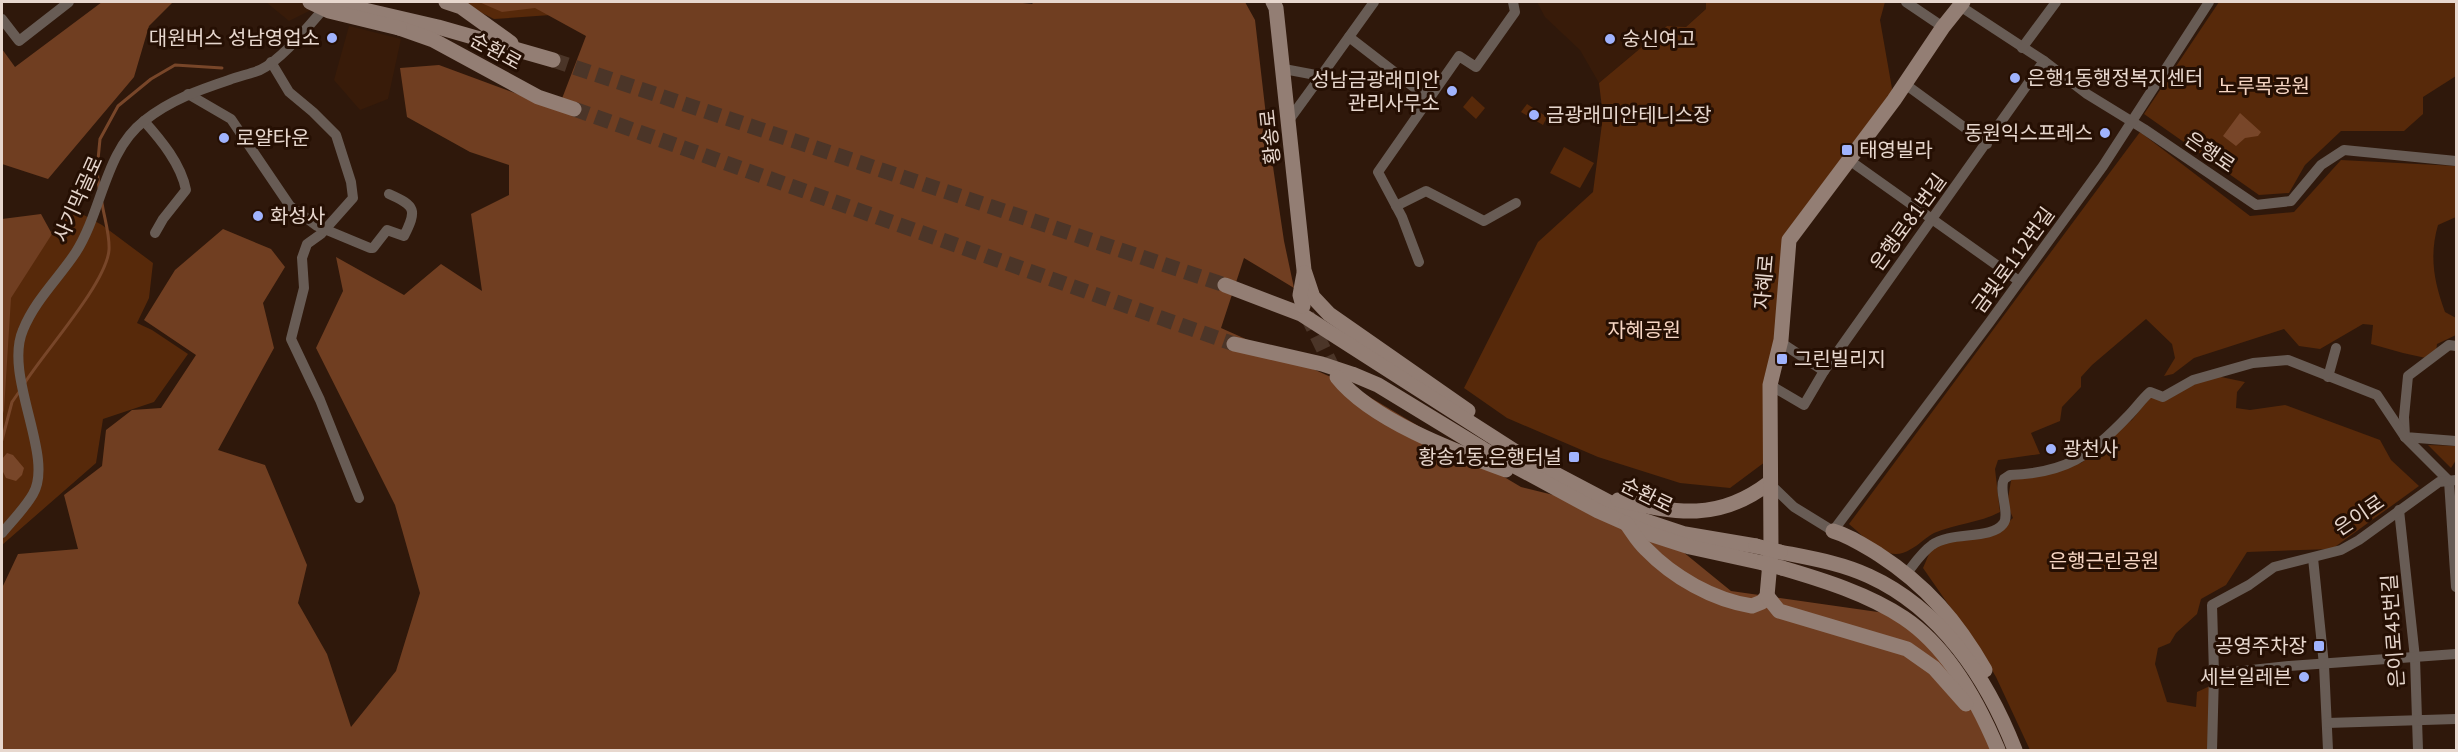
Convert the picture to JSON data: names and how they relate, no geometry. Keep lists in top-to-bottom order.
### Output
{
  "streets": {
    "main road": ["순환로", "황송로", "자혜로"],
    "street": [
      "은행로",
      "사기막골로",
      "은행로81번길",
      "금빛로112번길",
      "은이로",
      "은이로45번길"
    ]
  },
  "crossings": [
    ["은행로", "은행로81번길"],
    ["은행로", "금빛로112번길"],
    ["은행로", "자혜로"],
    ["은행로81번길", "자혜로"],
    ["은이로", "은이로45번길"]
  ],
  "parks": ["노루목공원", "자혜공원", "은행근린공원"],
  "places": {
    "other": [
      "대원버스 성남영업소",
      "숭신여고",
      "은행1동행정복지센터",
      "성남금광래미안 관리사무소",
      "금광래미안테니스장",
      "동원익스프레스",
      "로얄타운",
      "화성사",
      "광천사",
      "세븐일레븐"
    ],
    "transit": [
      "태영빌라",
      "그린빌리지",
      "황송1동.은행터널",
      "공영주차장"
    ]
  }
}
